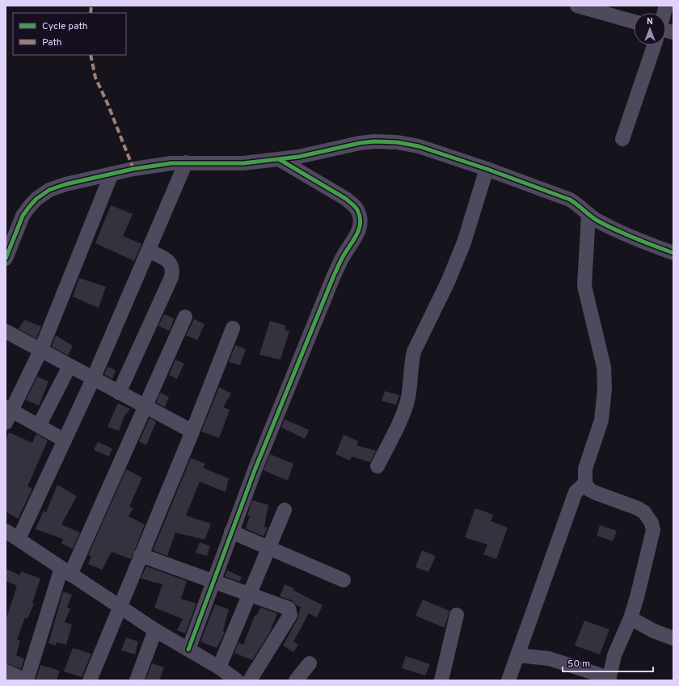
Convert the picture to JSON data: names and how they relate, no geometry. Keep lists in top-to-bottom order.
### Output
{
  "legend": ["Cycle path", "Path"],
  "scale_bar": "50 m",
  "north": "top"
}
